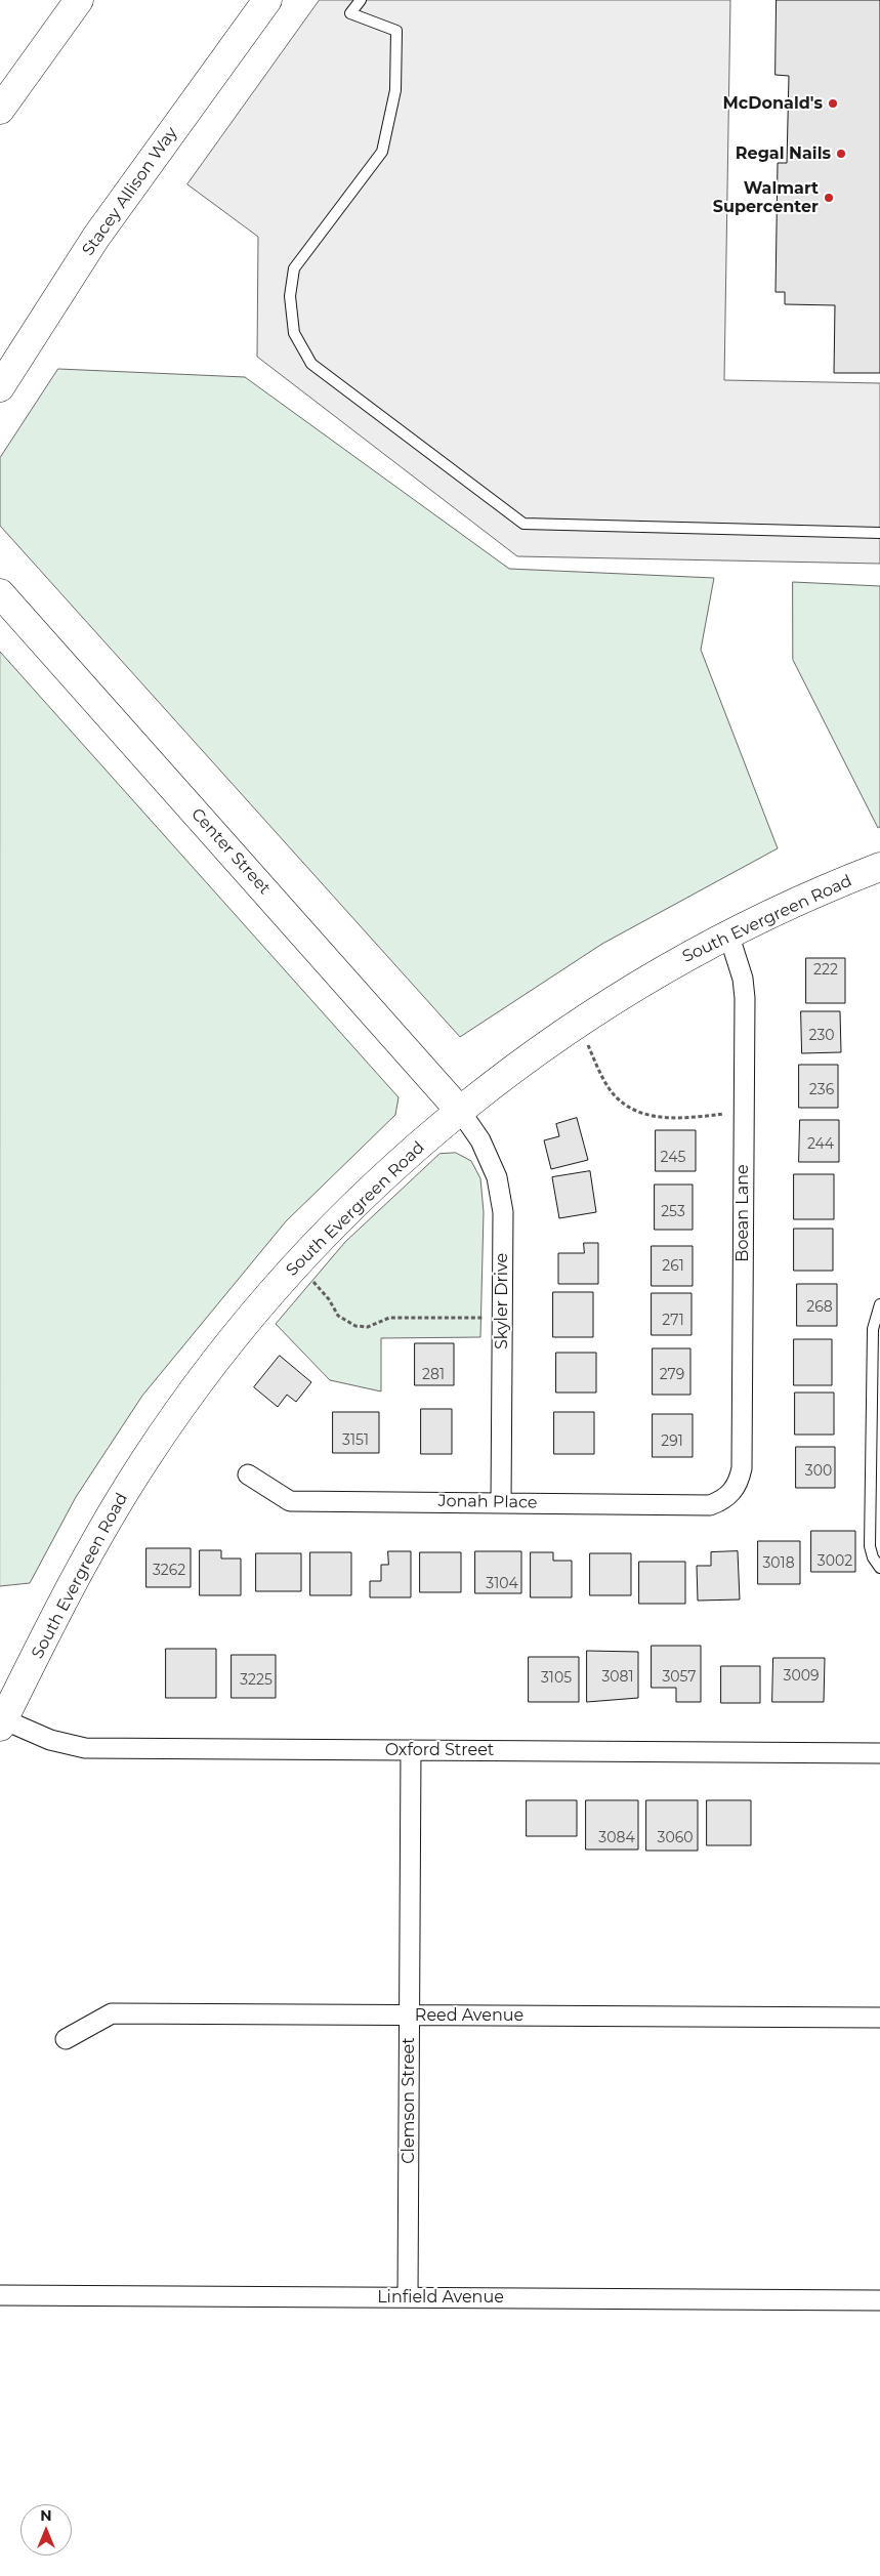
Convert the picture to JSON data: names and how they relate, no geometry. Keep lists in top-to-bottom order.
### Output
{
  "streets": {
    "main road": ["Stacey Allison Way", "Center Street", "South Evergreen Road"],
    "street": [
      "Boean Lane",
      "Skyler Drive",
      "Jonah Place",
      "Oxford Street",
      "Reed Avenue",
      "Clemson Street",
      "Linfield Avenue"
    ]
  },
  "crossings": [
    ["Center Street", "South Evergreen Road"],
    ["Center Street", "Skyler Drive"],
    ["South Evergreen Road", "Boean Lane"],
    ["South Evergreen Road", "Skyler Drive"],
    ["South Evergreen Road", "Oxford Street"],
    ["Boean Lane", "Jonah Place"],
    ["Skyler Drive", "Jonah Place"],
    ["Oxford Street", "Clemson Street"],
    ["Reed Avenue", "Clemson Street"],
    ["Clemson Street", "Linfield Avenue"]
  ],
  "places": ["McDonald's", "Regal Nails", "Walmart Supercenter"],
  "house_numbers": [
    "222",
    "230",
    "236",
    "244",
    "245",
    "253",
    "261",
    "268",
    "271",
    "281",
    "279",
    "3151",
    "291",
    "300",
    "3002",
    "3018",
    "3262",
    "3104",
    "3009",
    "3081",
    "3057",
    "3105",
    "3225",
    "3084",
    "3060"
  ],
  "north": "top"
}
